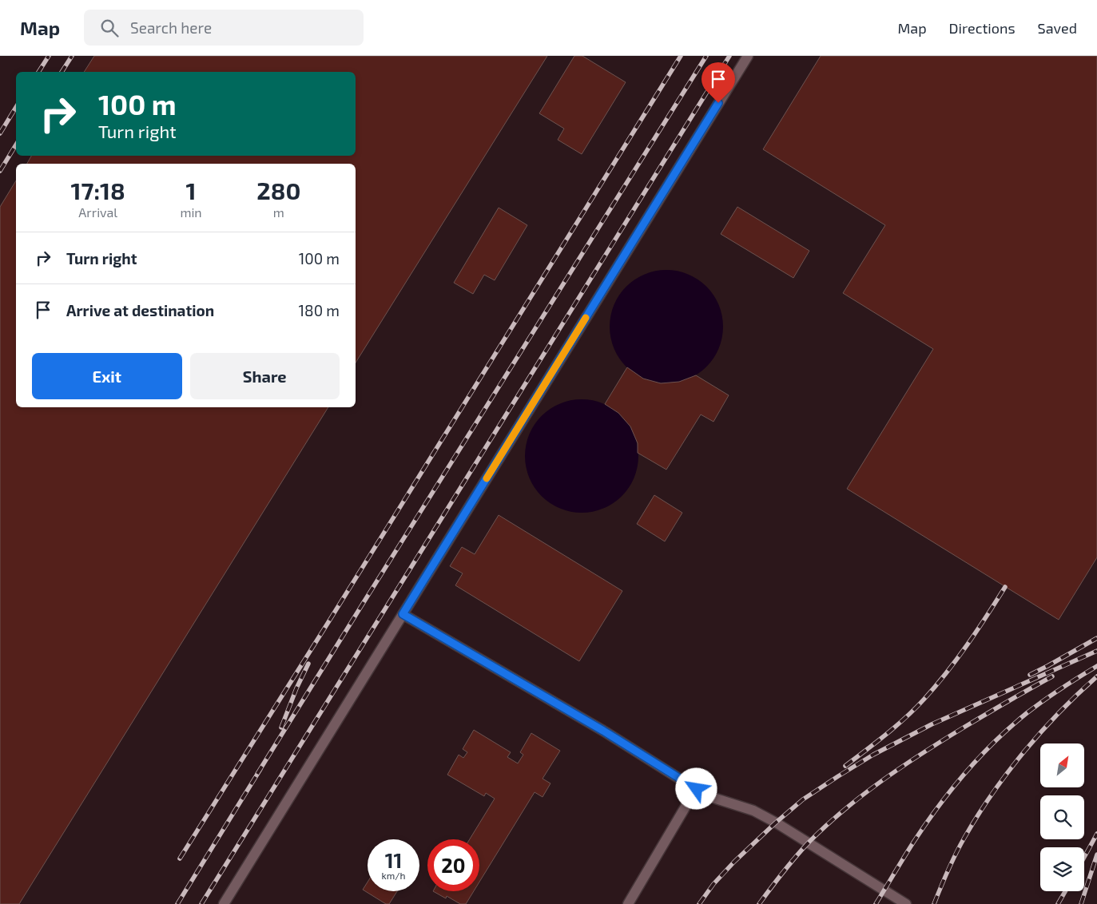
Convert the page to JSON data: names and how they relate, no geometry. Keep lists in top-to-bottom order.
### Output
{
  "north": "top right",
  "page": {
    "header": "Map",
    "search": "Search here",
    "nav": ["Map", "Directions", "Saved"],
    "turn": ["100 m", "Turn right"],
    "eta": [
      "17:18",
      "Arrival",
      "1",
      "min",
      "280",
      "m"
    ],
    "list": [
      {
        "name": "Turn right",
        "value": "100 m"
      },
      {
        "name": "Arrive at destination",
        "value": "180 m"
      }
    ],
    "buttons": ["Exit", "Share"],
    "speed": "11 km/h",
    "limit": "20"
  }
}
